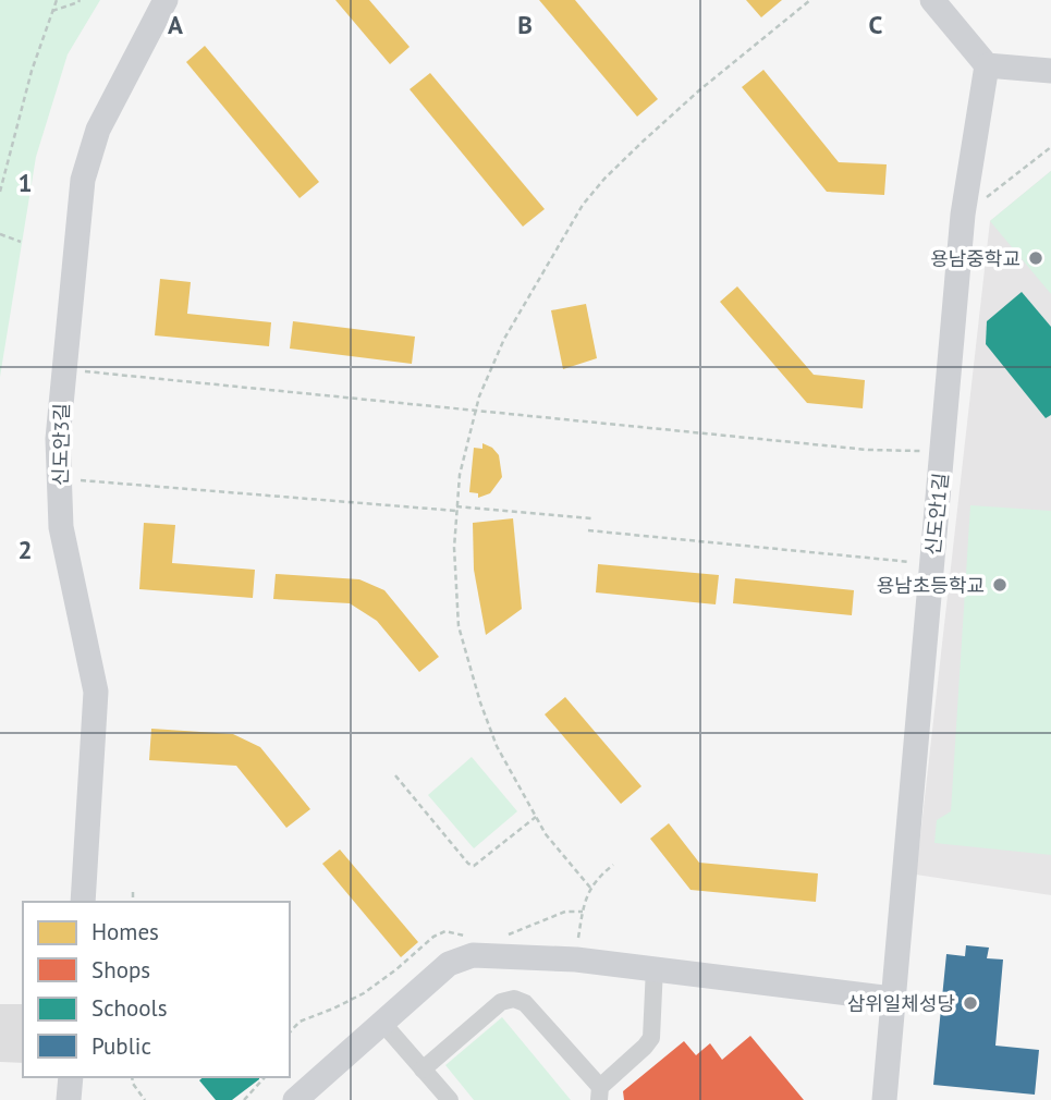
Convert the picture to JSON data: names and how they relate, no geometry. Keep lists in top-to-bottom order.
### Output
{
  "streets": {
    "street": ["신도안3길", "신도안1길"]
  },
  "places": ["용남중학교", "용남초등학교", "삼위일체성당"],
  "legend": [
    "Homes",
    "Shops",
    "Schools",
    "Public"
  ],
  "grid": {
    "columns": ["A", "B", "C"],
    "rows": ["1", "2"]
  }
}
